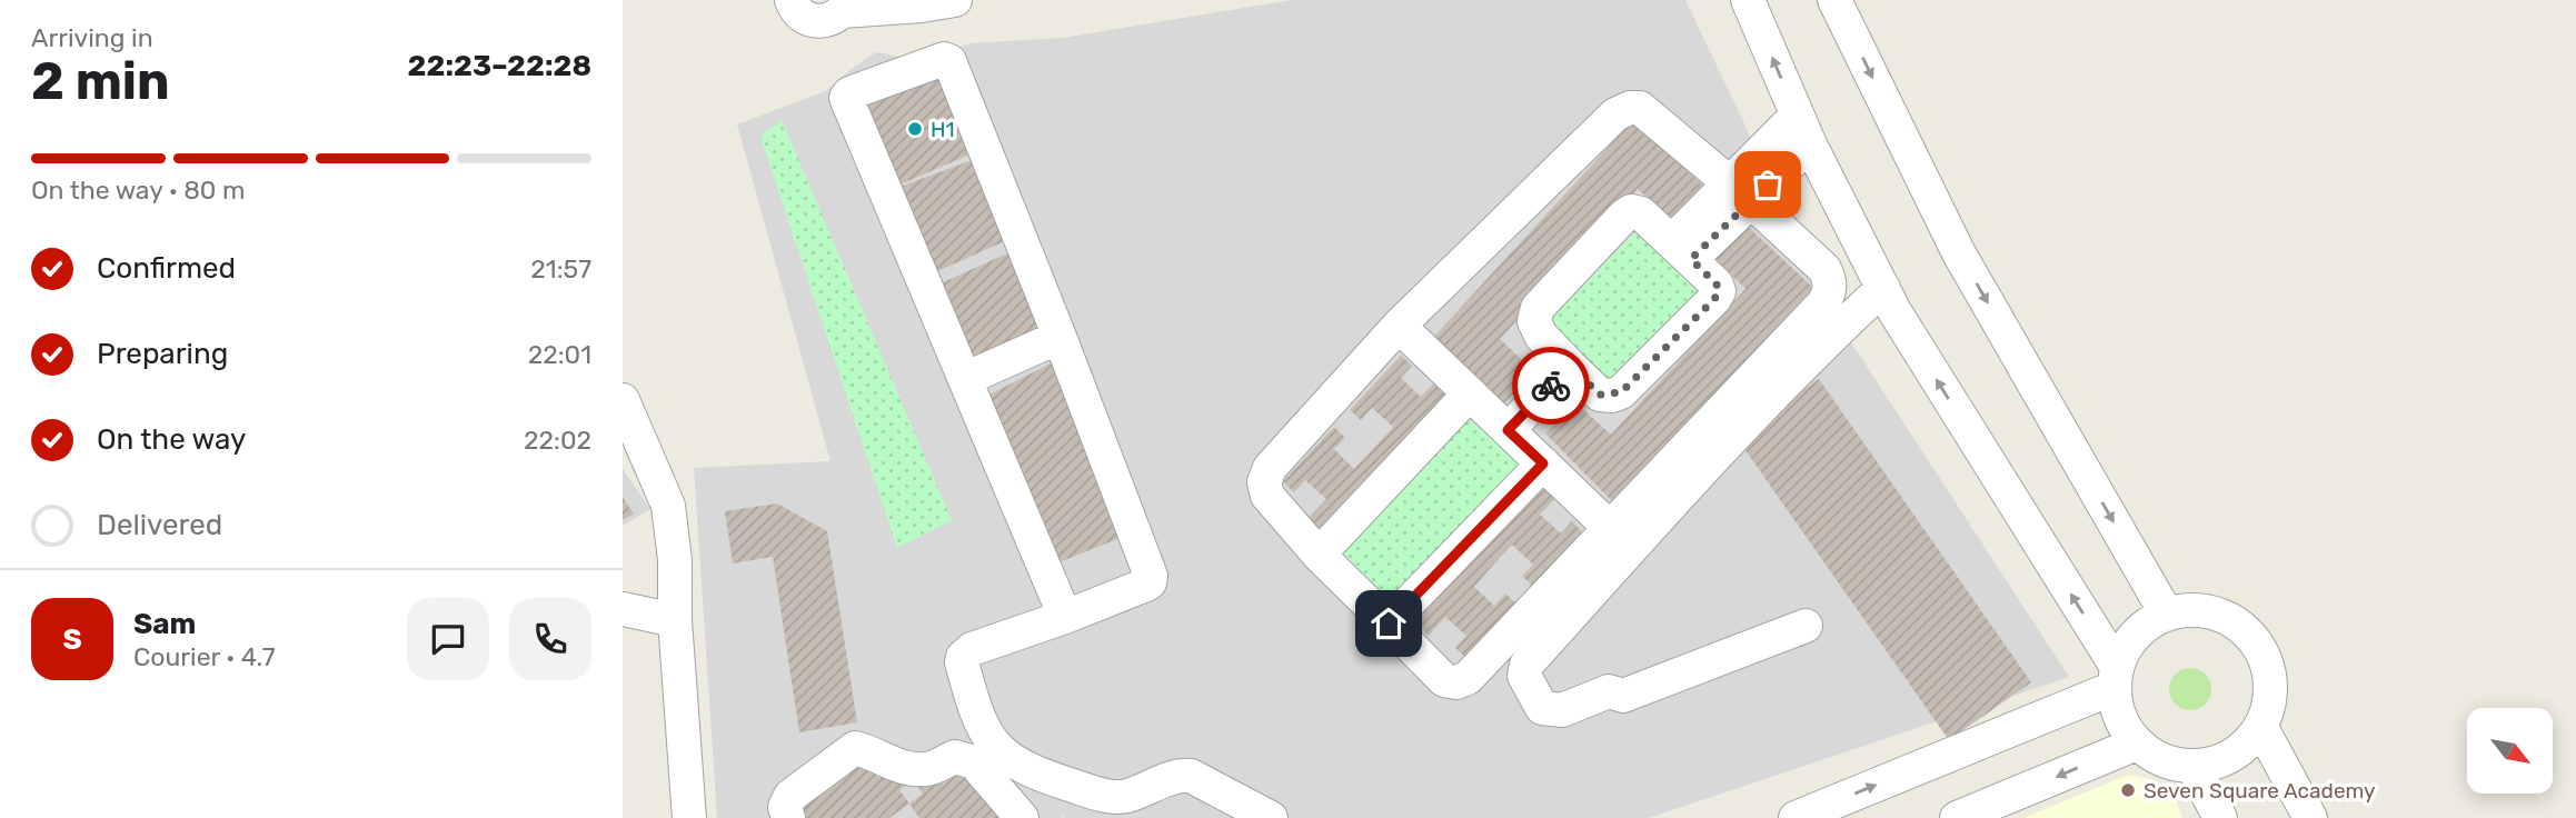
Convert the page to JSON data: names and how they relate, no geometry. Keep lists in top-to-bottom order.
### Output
{
  "places": ["H1", "Seven Square Academy"],
  "north": "bottom right",
  "page": {
    "heading": ["2 min", "Arriving in", "22:23–22:28"],
    "panel": ["Sam", "Courier · 4.7"],
    "bar": "On the way · 80 m",
    "list": [
      ["Confirmed", "21:57"],
      ["Preparing", "22:01"],
      ["On the way", "22:02"],
      "Delivered"
    ],
    "round": "S"
  }
}
